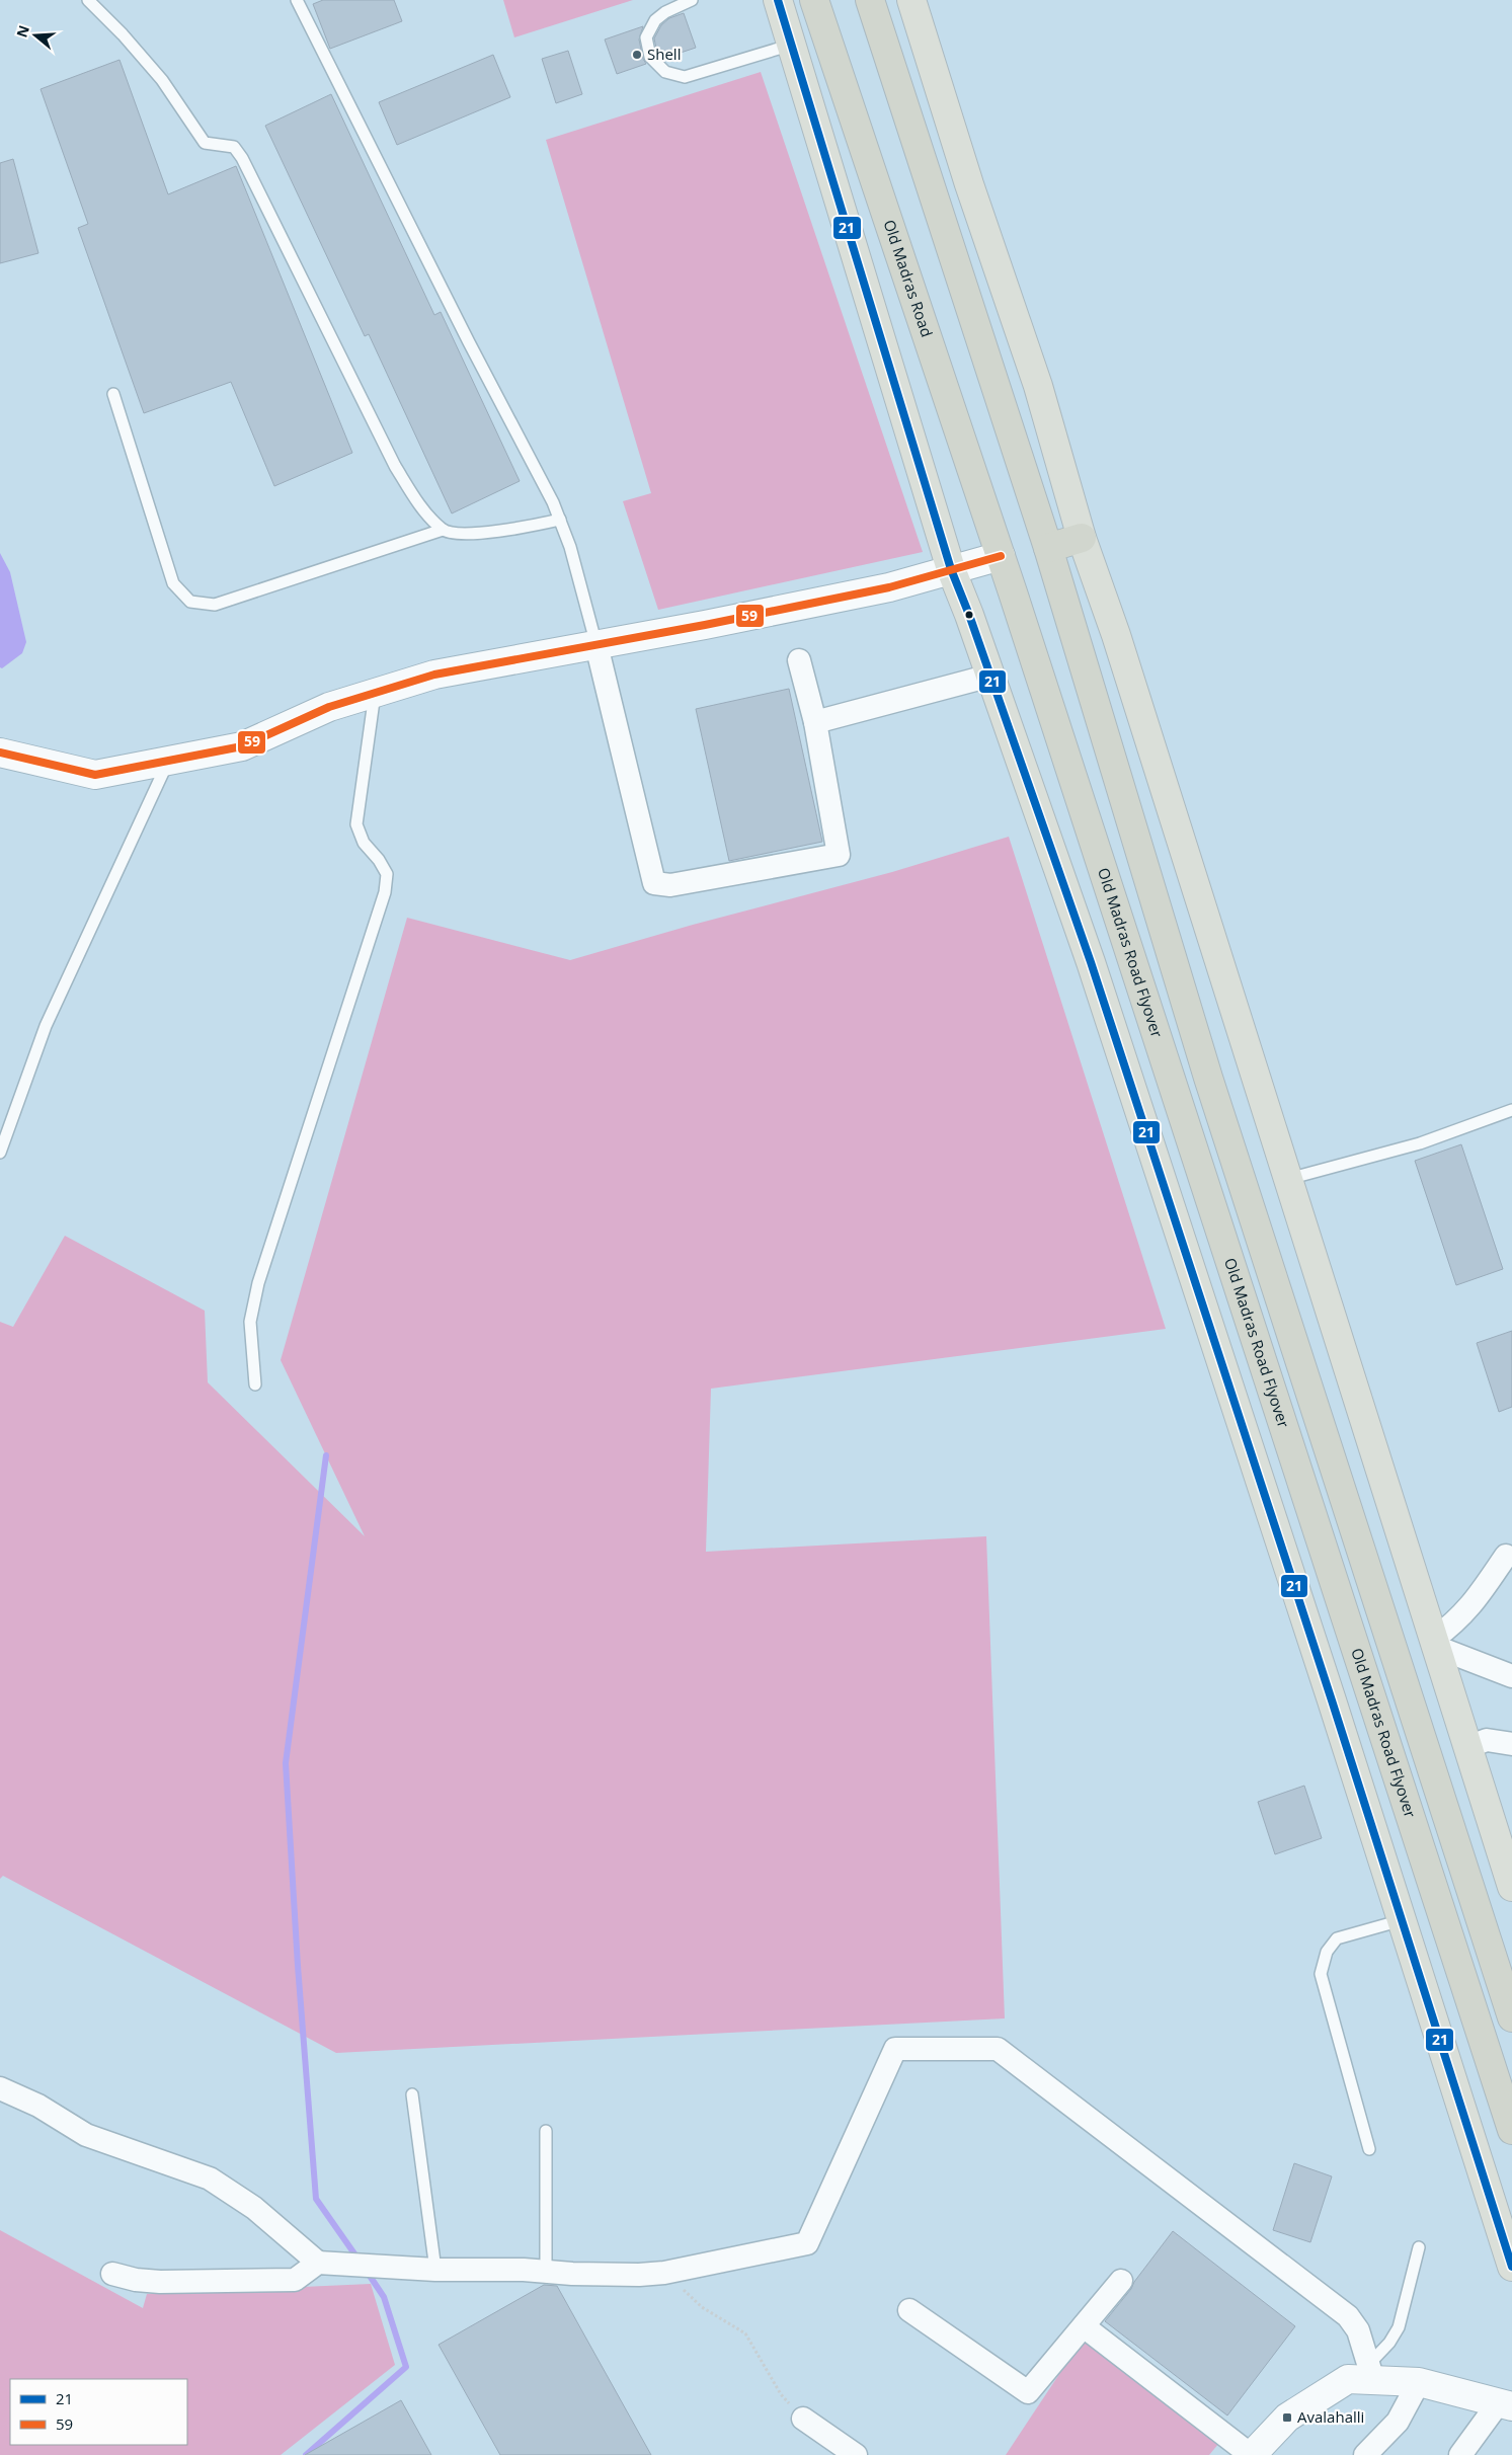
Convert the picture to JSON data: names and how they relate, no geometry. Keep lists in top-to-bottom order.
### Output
{
  "streets": {
    "highway": ["Old Madras Road", "Old Madras Road Flyover"]
  },
  "crossings": [
    ["Old Madras Road", "Old Madras Road Flyover"]
  ],
  "places": {
    "other": ["Shell"],
    "transit": ["Avalahalli"]
  },
  "lines": ["transit line 21", "transit line 59"],
  "legend": ["21", "59"],
  "north": "left"
}
